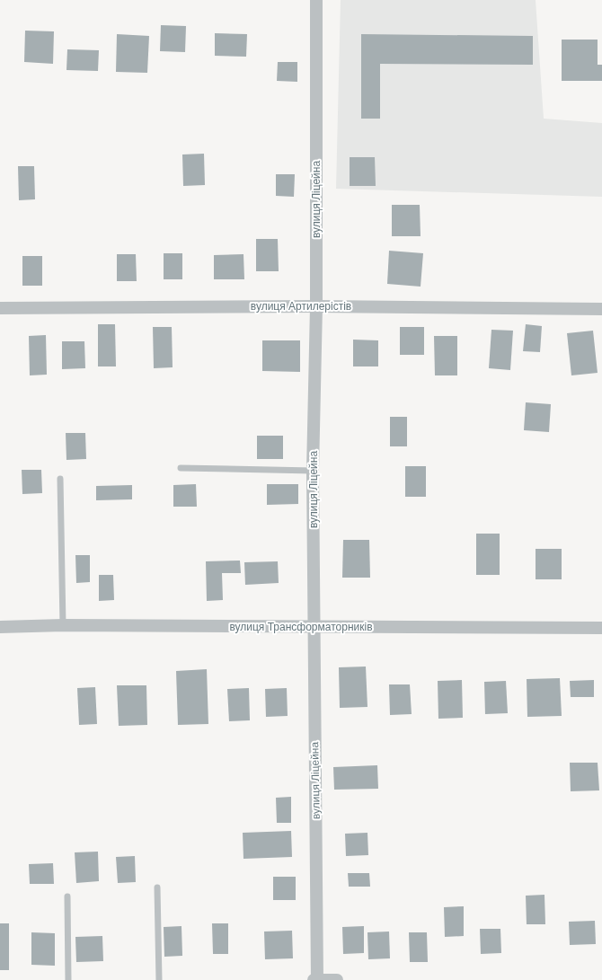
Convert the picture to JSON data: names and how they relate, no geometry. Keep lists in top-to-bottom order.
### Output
{
  "streets": {
    "street": ["вулиця Ліцейна", "вулиця Артилерістів", "вулиця Трансформаторників"]
  },
  "crossings": [
    ["вулиця Ліцейна", "вулиця Артилерістів"],
    ["вулиця Ліцейна", "вулиця Трансформаторників"]
  ]
}
